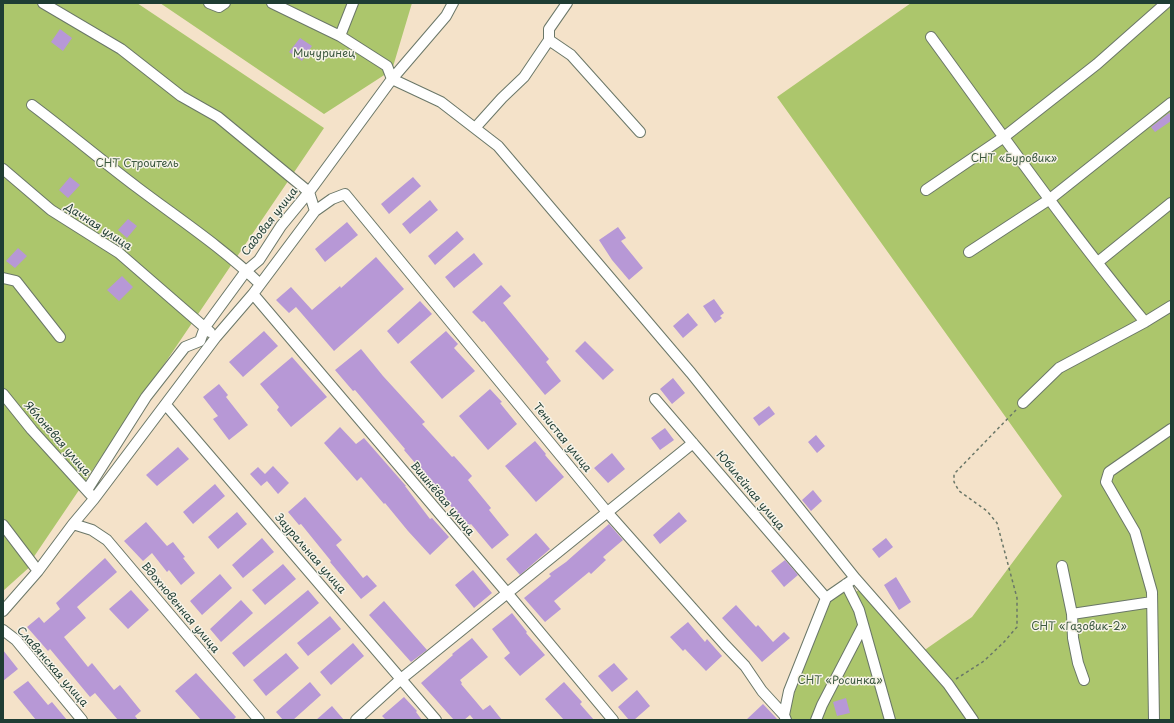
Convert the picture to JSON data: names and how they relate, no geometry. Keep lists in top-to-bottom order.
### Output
{
  "streets": {
    "street": [
      "Садовая улица",
      "Дачная улица",
      "Тенистая улица",
      "Яблоневая улица",
      "Юбилейная улица",
      "Вишнёвая улица",
      "Зауральная улица",
      "Вдохновенная улица",
      "Славянская улица"
    ]
  },
  "crossings": [
    ["Садовая улица", "Дачная улица"],
    ["Садовая улица", "Яблоневая улица"]
  ],
  "parks": [
    "Мичуринец",
    "СНТ «Буровик»",
    "СНТ Строитель",
    "СНТ «Газовик-2»",
    "СНТ «Росинка»"
  ]
}
